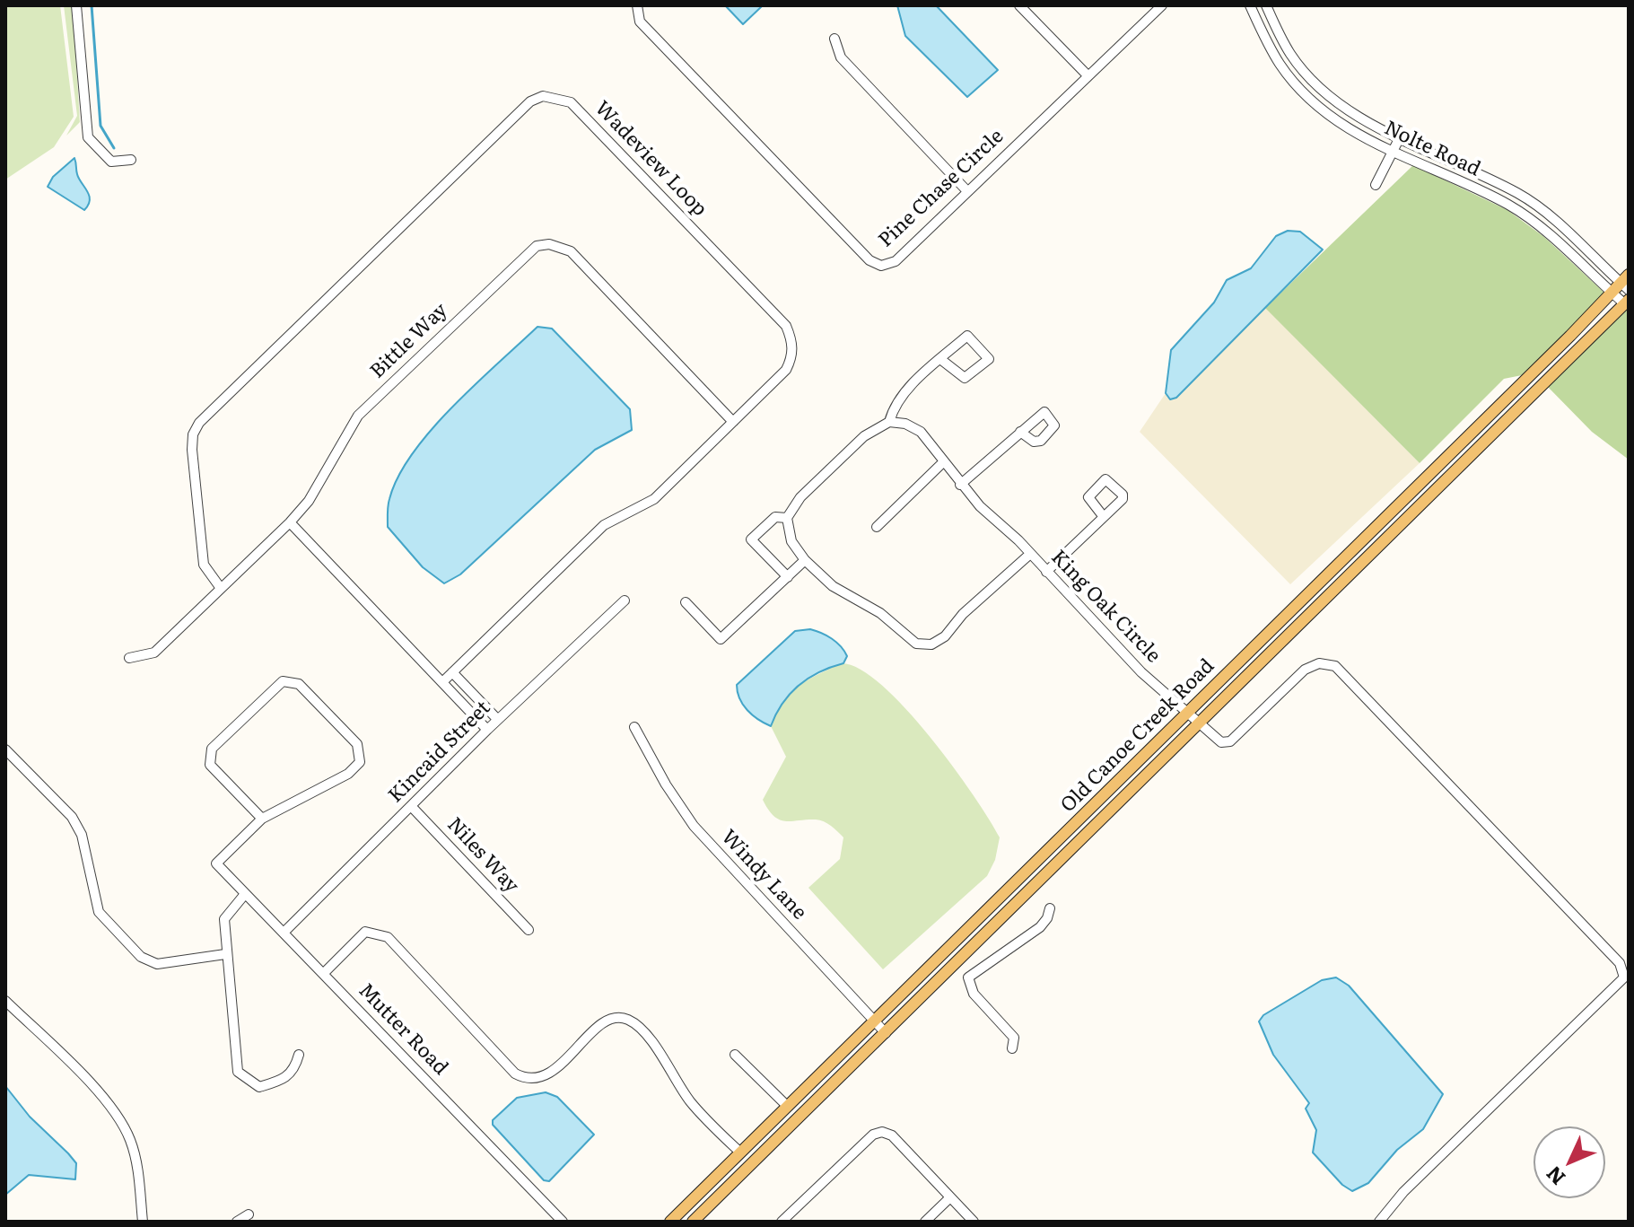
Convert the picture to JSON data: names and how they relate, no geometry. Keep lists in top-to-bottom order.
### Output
{
  "streets": {
    "main road": ["Old Canoe Creek Road"],
    "street": [
      "Nolte Road",
      "Wadeview Loop",
      "Pine Chase Circle",
      "Bittle Way",
      "King Oak Circle",
      "Kincaid Street",
      "Niles Way",
      "Windy Lane",
      "Mutter Road"
    ]
  },
  "crossings": [
    ["Nolte Road", "Old Canoe Creek Road"],
    ["Wadeview Loop", "Bittle Way"],
    ["King Oak Circle", "Old Canoe Creek Road"],
    ["Old Canoe Creek Road", "Windy Lane"],
    ["Kincaid Street", "Niles Way"],
    ["Kincaid Street", "Mutter Road"]
  ],
  "north": "bottom left"
}
